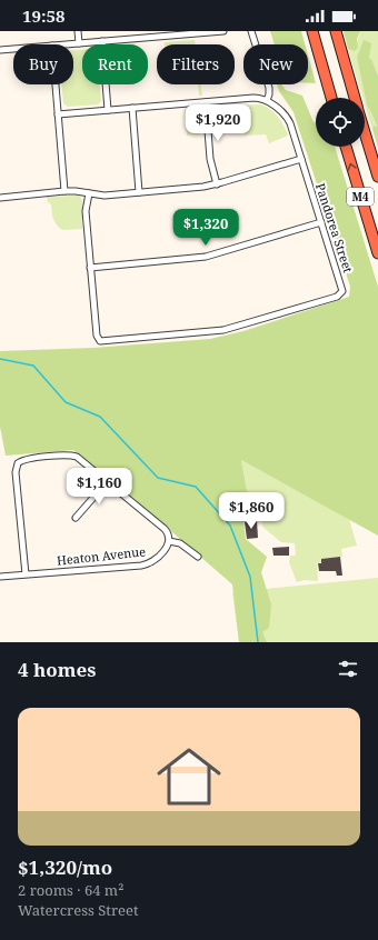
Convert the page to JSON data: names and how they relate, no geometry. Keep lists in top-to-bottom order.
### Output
{
  "streets": {
    "highway": ["M4"],
    "street": ["Pandorea Street", "Heaton Avenue"]
  },
  "page": {
    "status": "19:58",
    "chip": [
      "Buy",
      "Rent",
      "Filters",
      "New"
    ],
    "price": [
      "$1,920",
      "$1,320",
      "$1,160",
      "$1,860"
    ],
    "heading": "4 homes",
    "list": [
      {
        "name": "$1,320/mo",
        "note": "2 rooms · 64 m² · Watercress Street"
      }
    ]
  }
}
